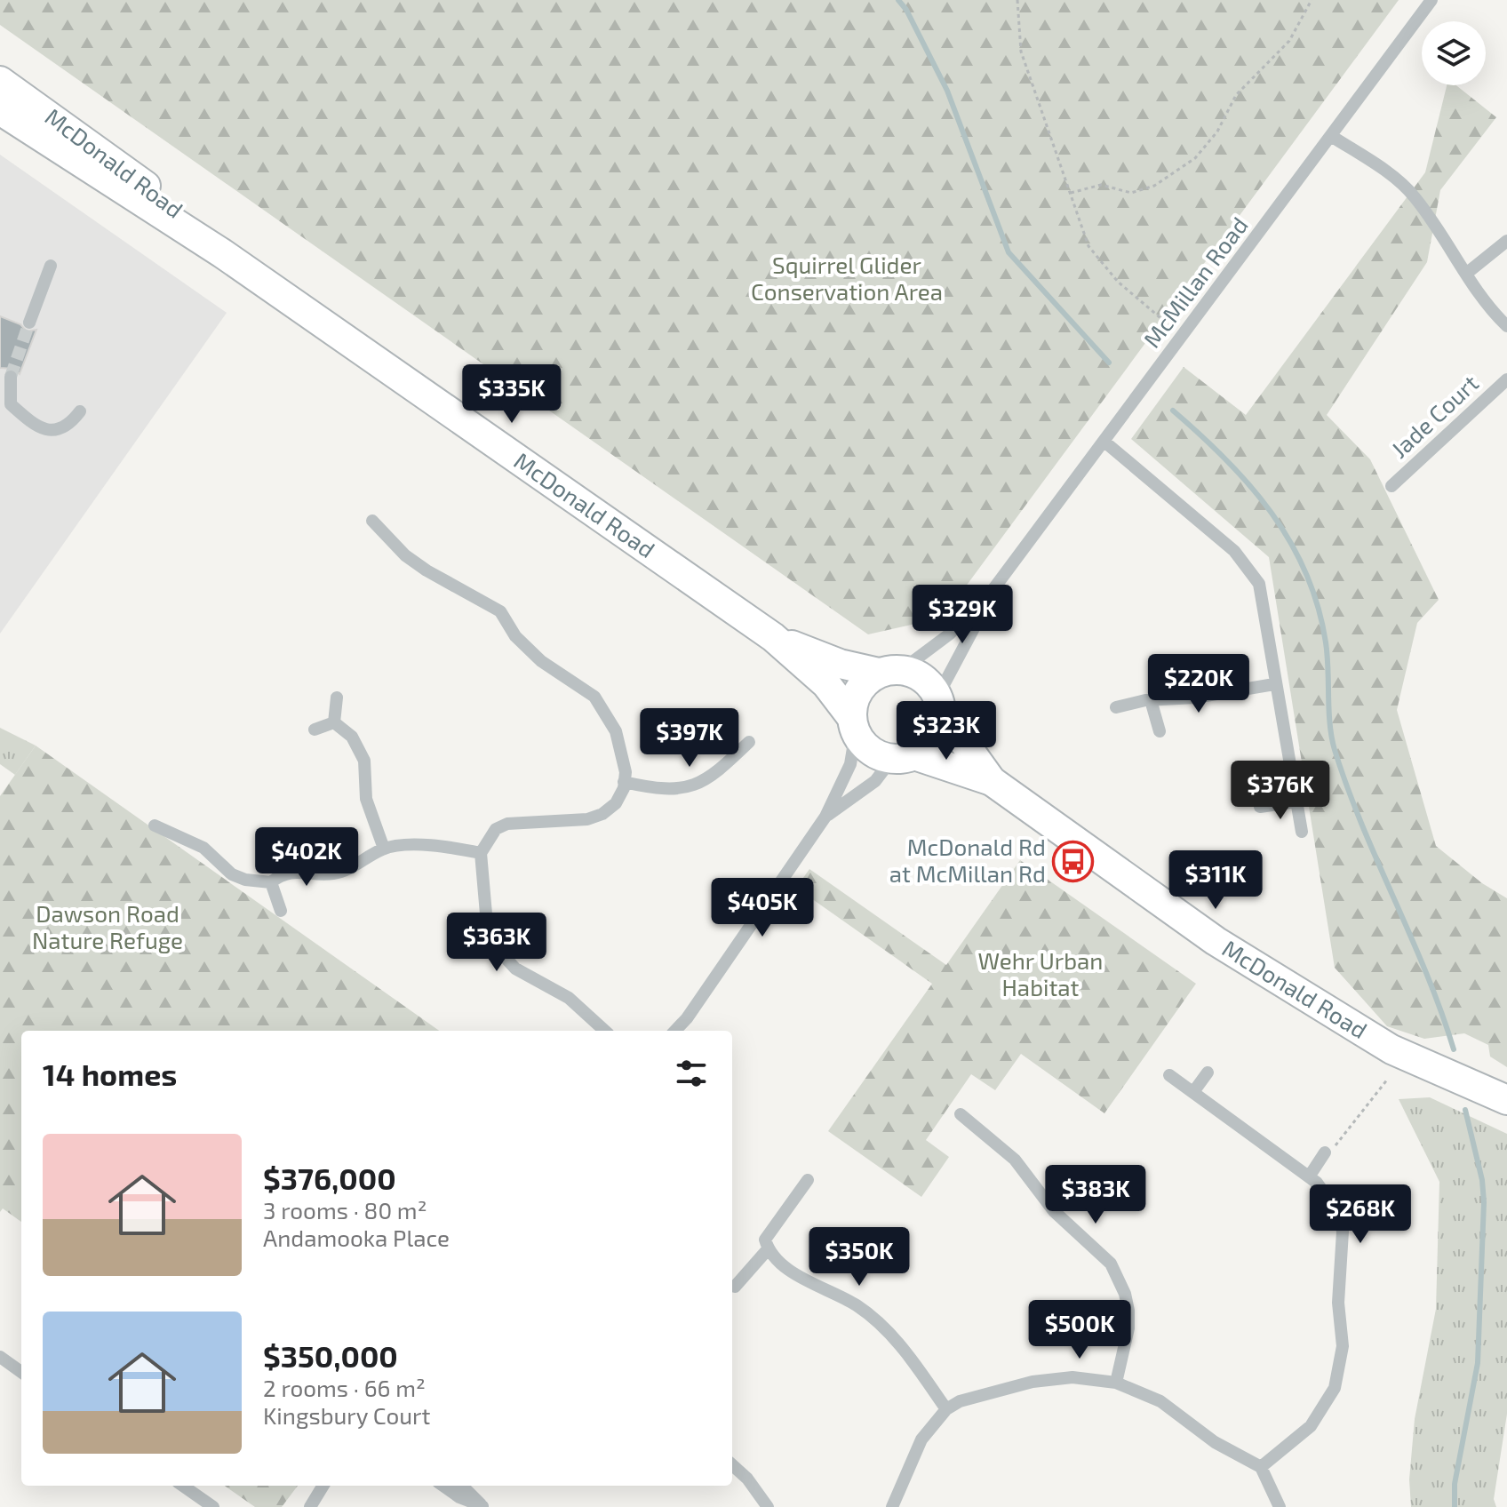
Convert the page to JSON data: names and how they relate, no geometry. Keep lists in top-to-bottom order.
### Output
{
  "streets": {
    "main road": ["McDonald Road"],
    "street": ["McMillan Road", "Jade Court"]
  },
  "crossings": [
    ["McDonald Road", "McMillan Road"]
  ],
  "parks": ["Squirrel Glider Conservation Area", "Dawson Road Nature Refuge", "Wehr Urban Habitat"],
  "places": {
    "bus stop": ["McDonald Rd at McMillan Rd"]
  },
  "page": {
    "price": [
      "$335K",
      "$329K",
      "$220K",
      "$323K",
      "$397K",
      "$376K",
      "$402K",
      "$311K",
      "$405K",
      "$363K",
      "$383K",
      "$268K",
      "$350K",
      "$500K"
    ],
    "heading": "14 homes",
    "list": [
      {
        "name": "$376,000",
        "note": "3 rooms · 80 m² · Andamooka Place"
      },
      {
        "name": "$350,000",
        "note": "2 rooms · 66 m² · Kingsbury Court"
      }
    ]
  }
}
